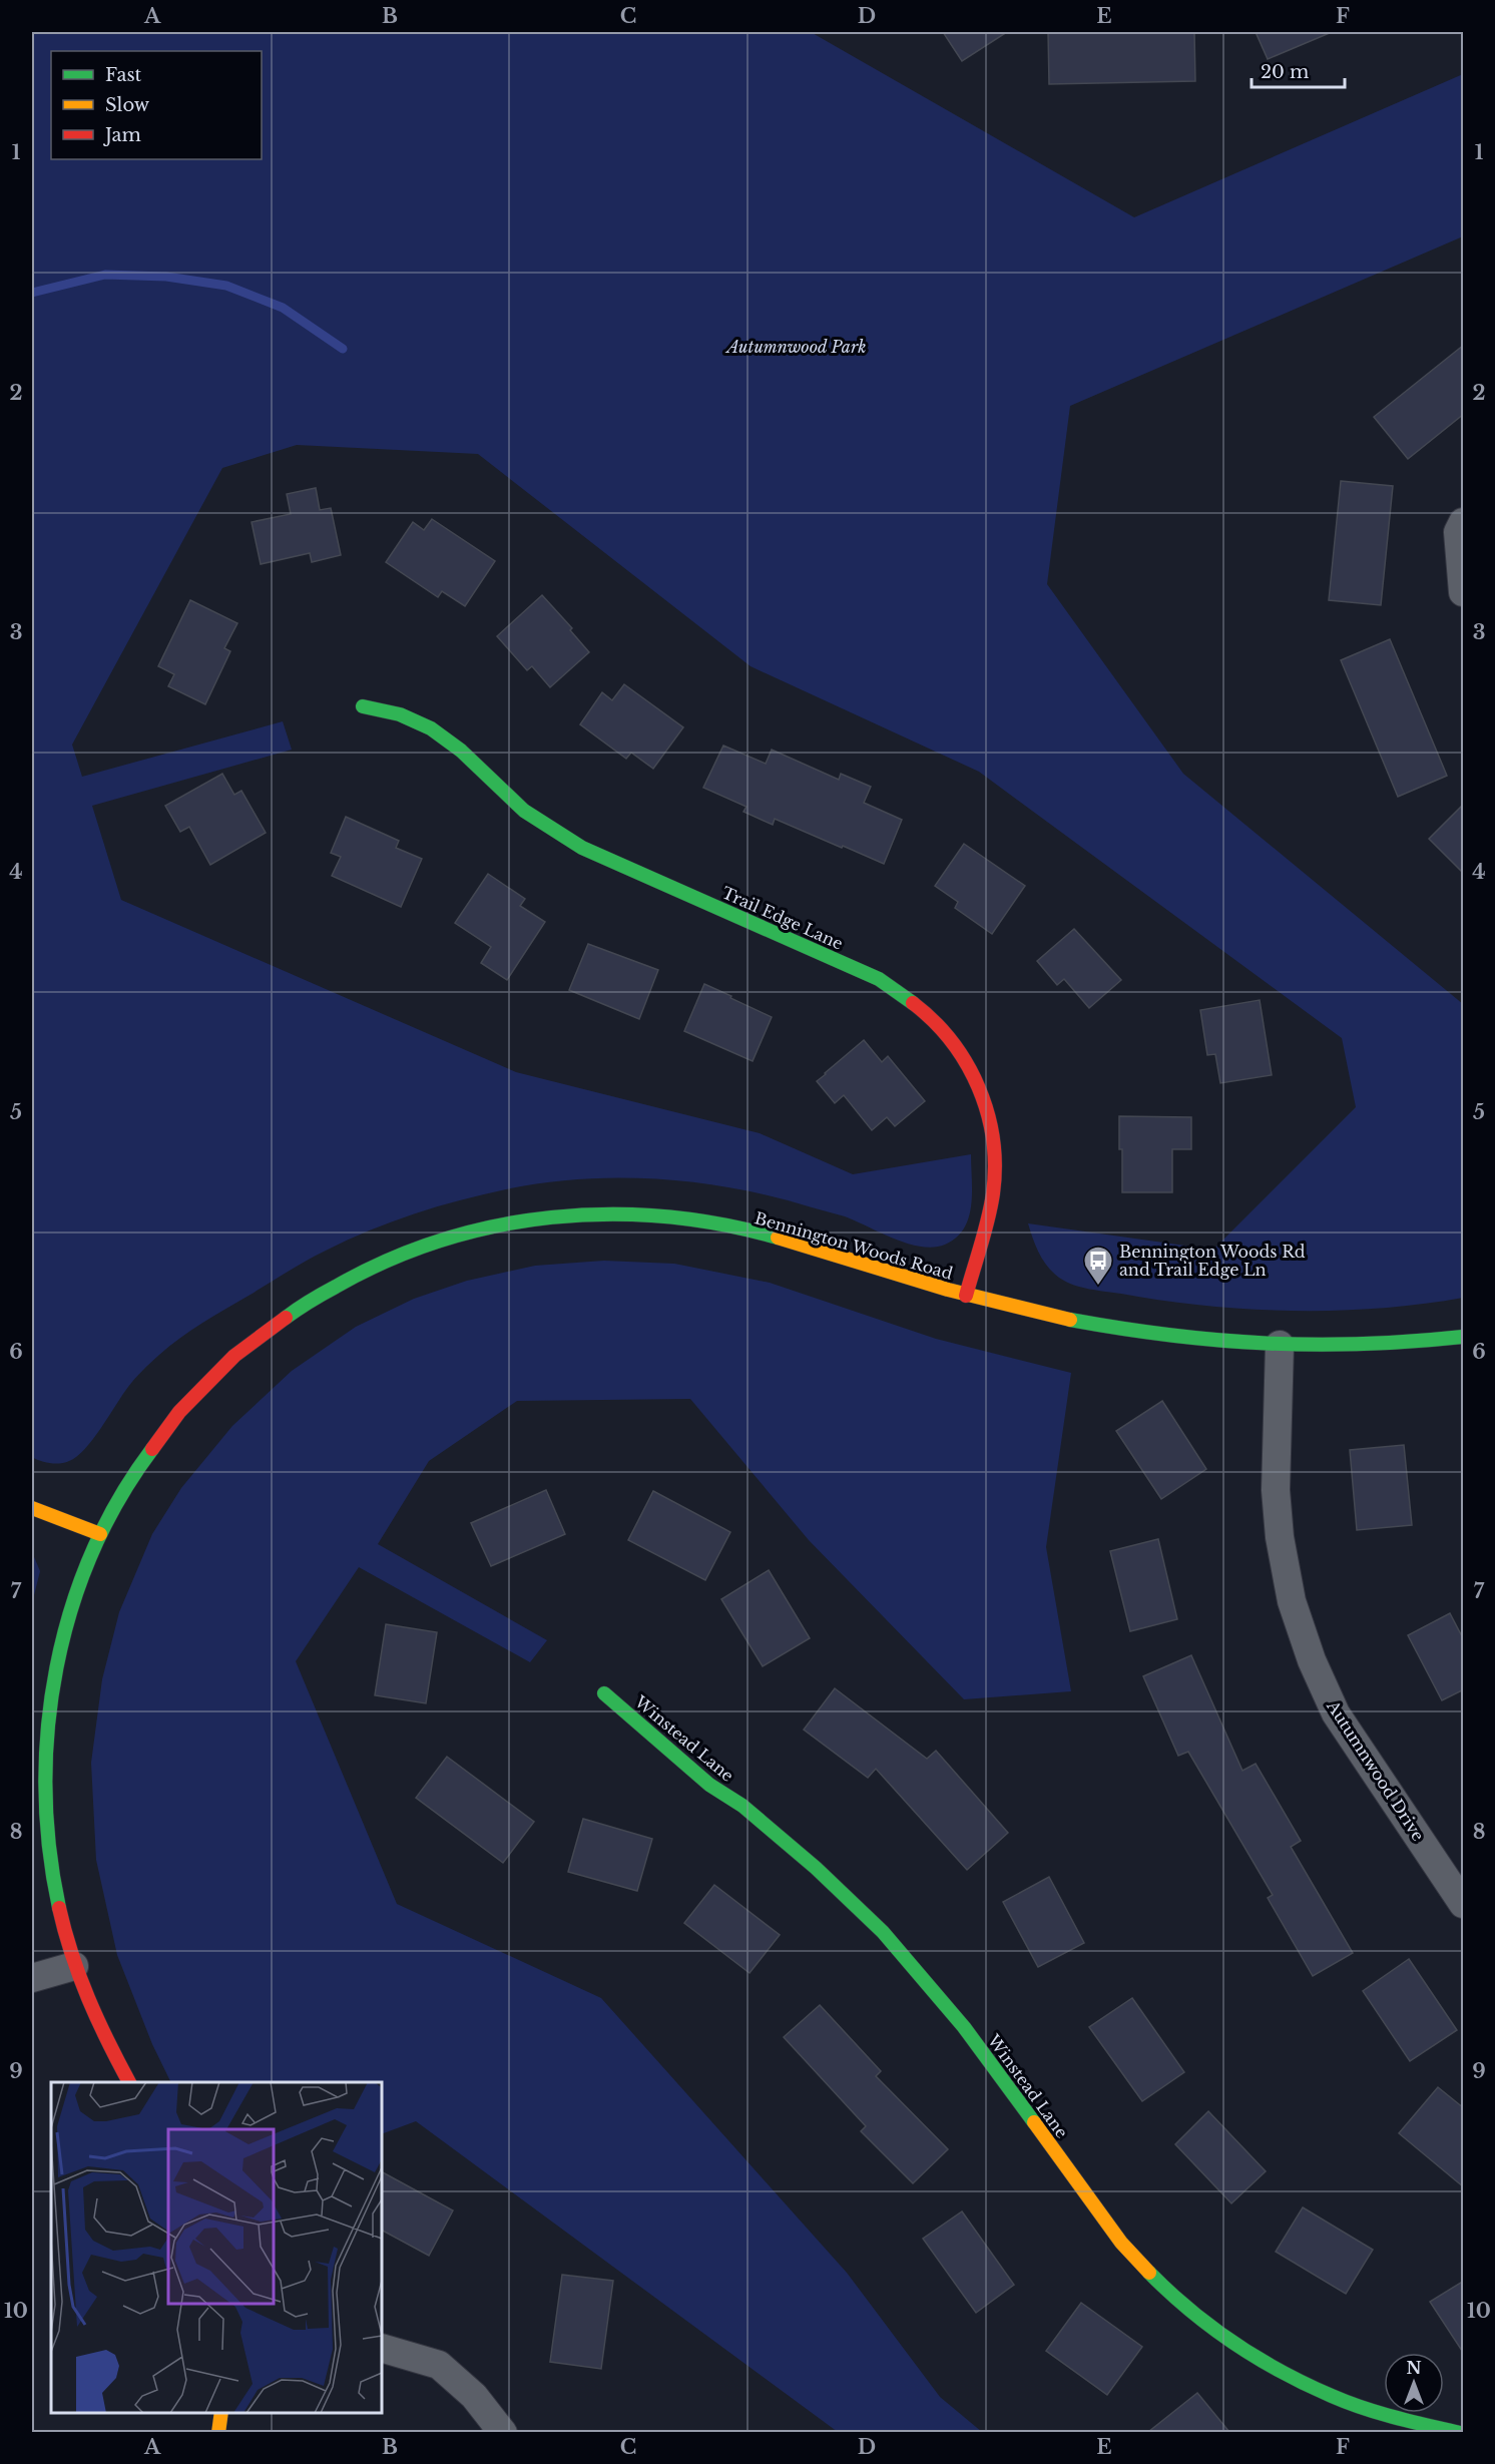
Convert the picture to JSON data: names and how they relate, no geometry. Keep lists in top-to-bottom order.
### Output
{
  "streets": {
    "street": [
      "Trail Edge Lane",
      "Bennington Woods Road",
      "Winstead Lane",
      "Autumnwood Drive"
    ]
  },
  "crossings": [
    ["Trail Edge Lane", "Bennington Woods Road"],
    ["Bennington Woods Road", "Autumnwood Drive"]
  ],
  "parks": ["Autumnwood Park"],
  "places": {
    "bus stop": ["Bennington Woods Rd and Trail Edge Ln"]
  },
  "legend": ["Fast", "Slow", "Jam"],
  "scale_bar": "20 m",
  "north": "top",
  "grid": {
    "columns": [
      "A",
      "B",
      "C",
      "D",
      "E",
      "F"
    ],
    "rows": [
      "1",
      "2",
      "3",
      "4",
      "5",
      "6",
      "7",
      "8",
      "9",
      "10"
    ]
  }
}
